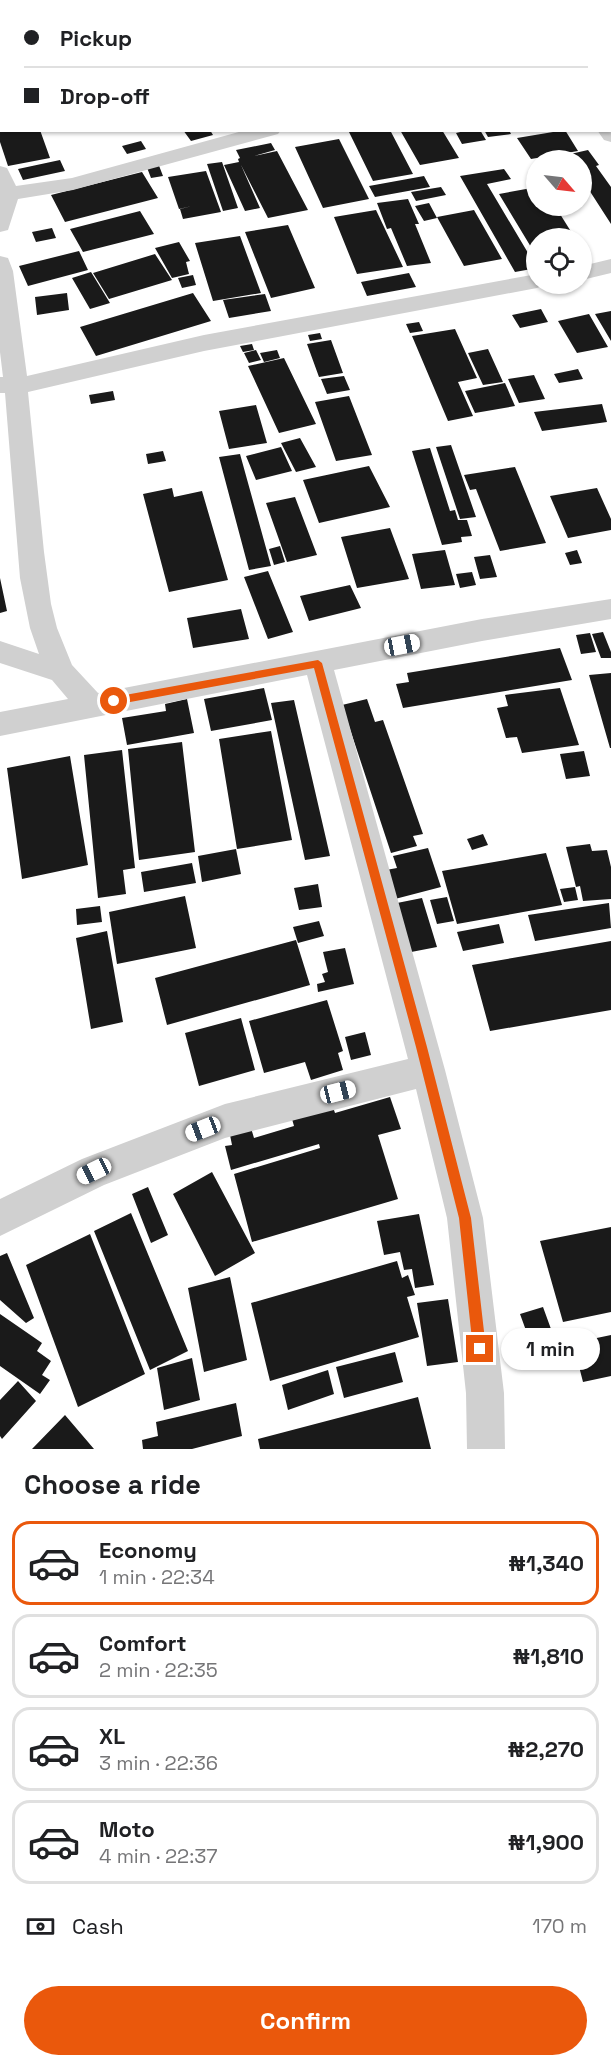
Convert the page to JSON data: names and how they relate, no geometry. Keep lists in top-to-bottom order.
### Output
{
  "north": "bottom right",
  "page": {
    "banner": ["Pickup", "Drop-off"],
    "bubble": "1 min",
    "heading": "Choose a ride",
    "list": [
      {
        "name": "Economy",
        "note": "1 min · 22:34",
        "value": "₦1,340"
      },
      {
        "name": "Comfort",
        "note": "2 min · 22:35",
        "value": "₦1,810"
      },
      {
        "name": "XL",
        "note": "3 min · 22:36",
        "value": "₦2,270"
      },
      {
        "name": "Moto",
        "note": "4 min · 22:37",
        "value": "₦1,900"
      }
    ],
    "pay": ["Cash", "170 m"],
    "buttons": "Confirm"
  }
}
